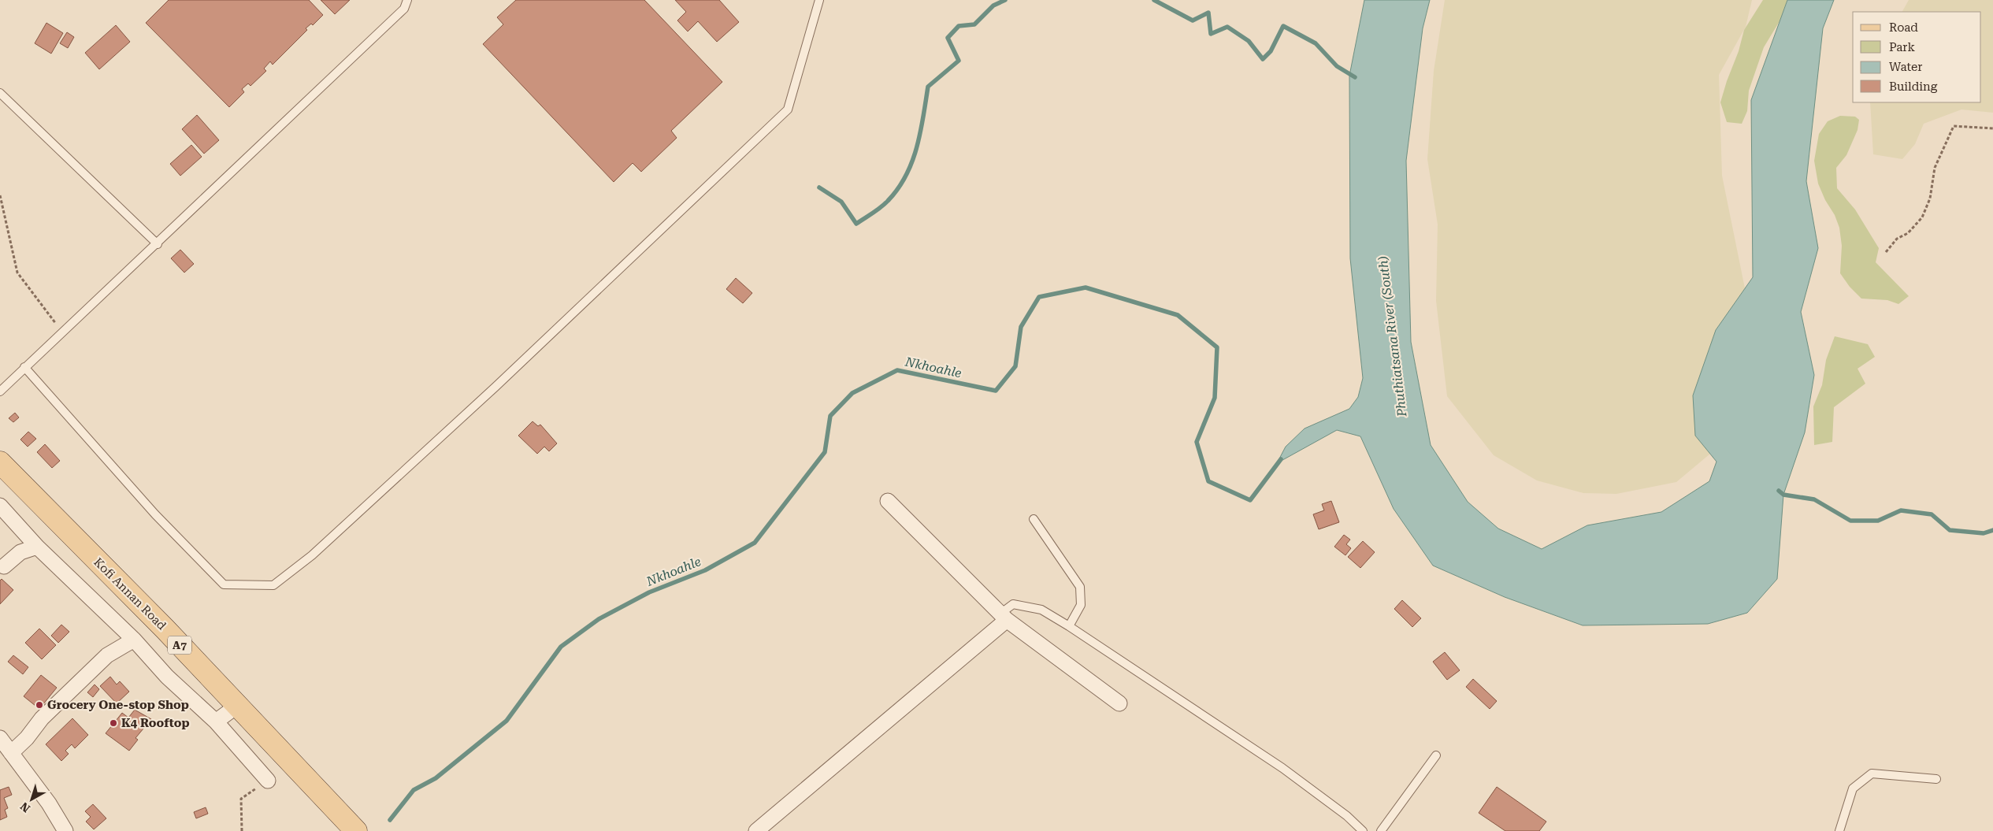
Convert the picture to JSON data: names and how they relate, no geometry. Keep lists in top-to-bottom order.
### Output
{
  "streets": {
    "main road": ["Kofi Annan Road", "A7"]
  },
  "water": ["Phuthiatsana River (South)", "Nkhoahle"],
  "places": ["Grocery One-stop Shop", "K4 Rooftop"],
  "legend": [
    "Road",
    "Park",
    "Water",
    "Building"
  ],
  "north": "bottom left"
}
